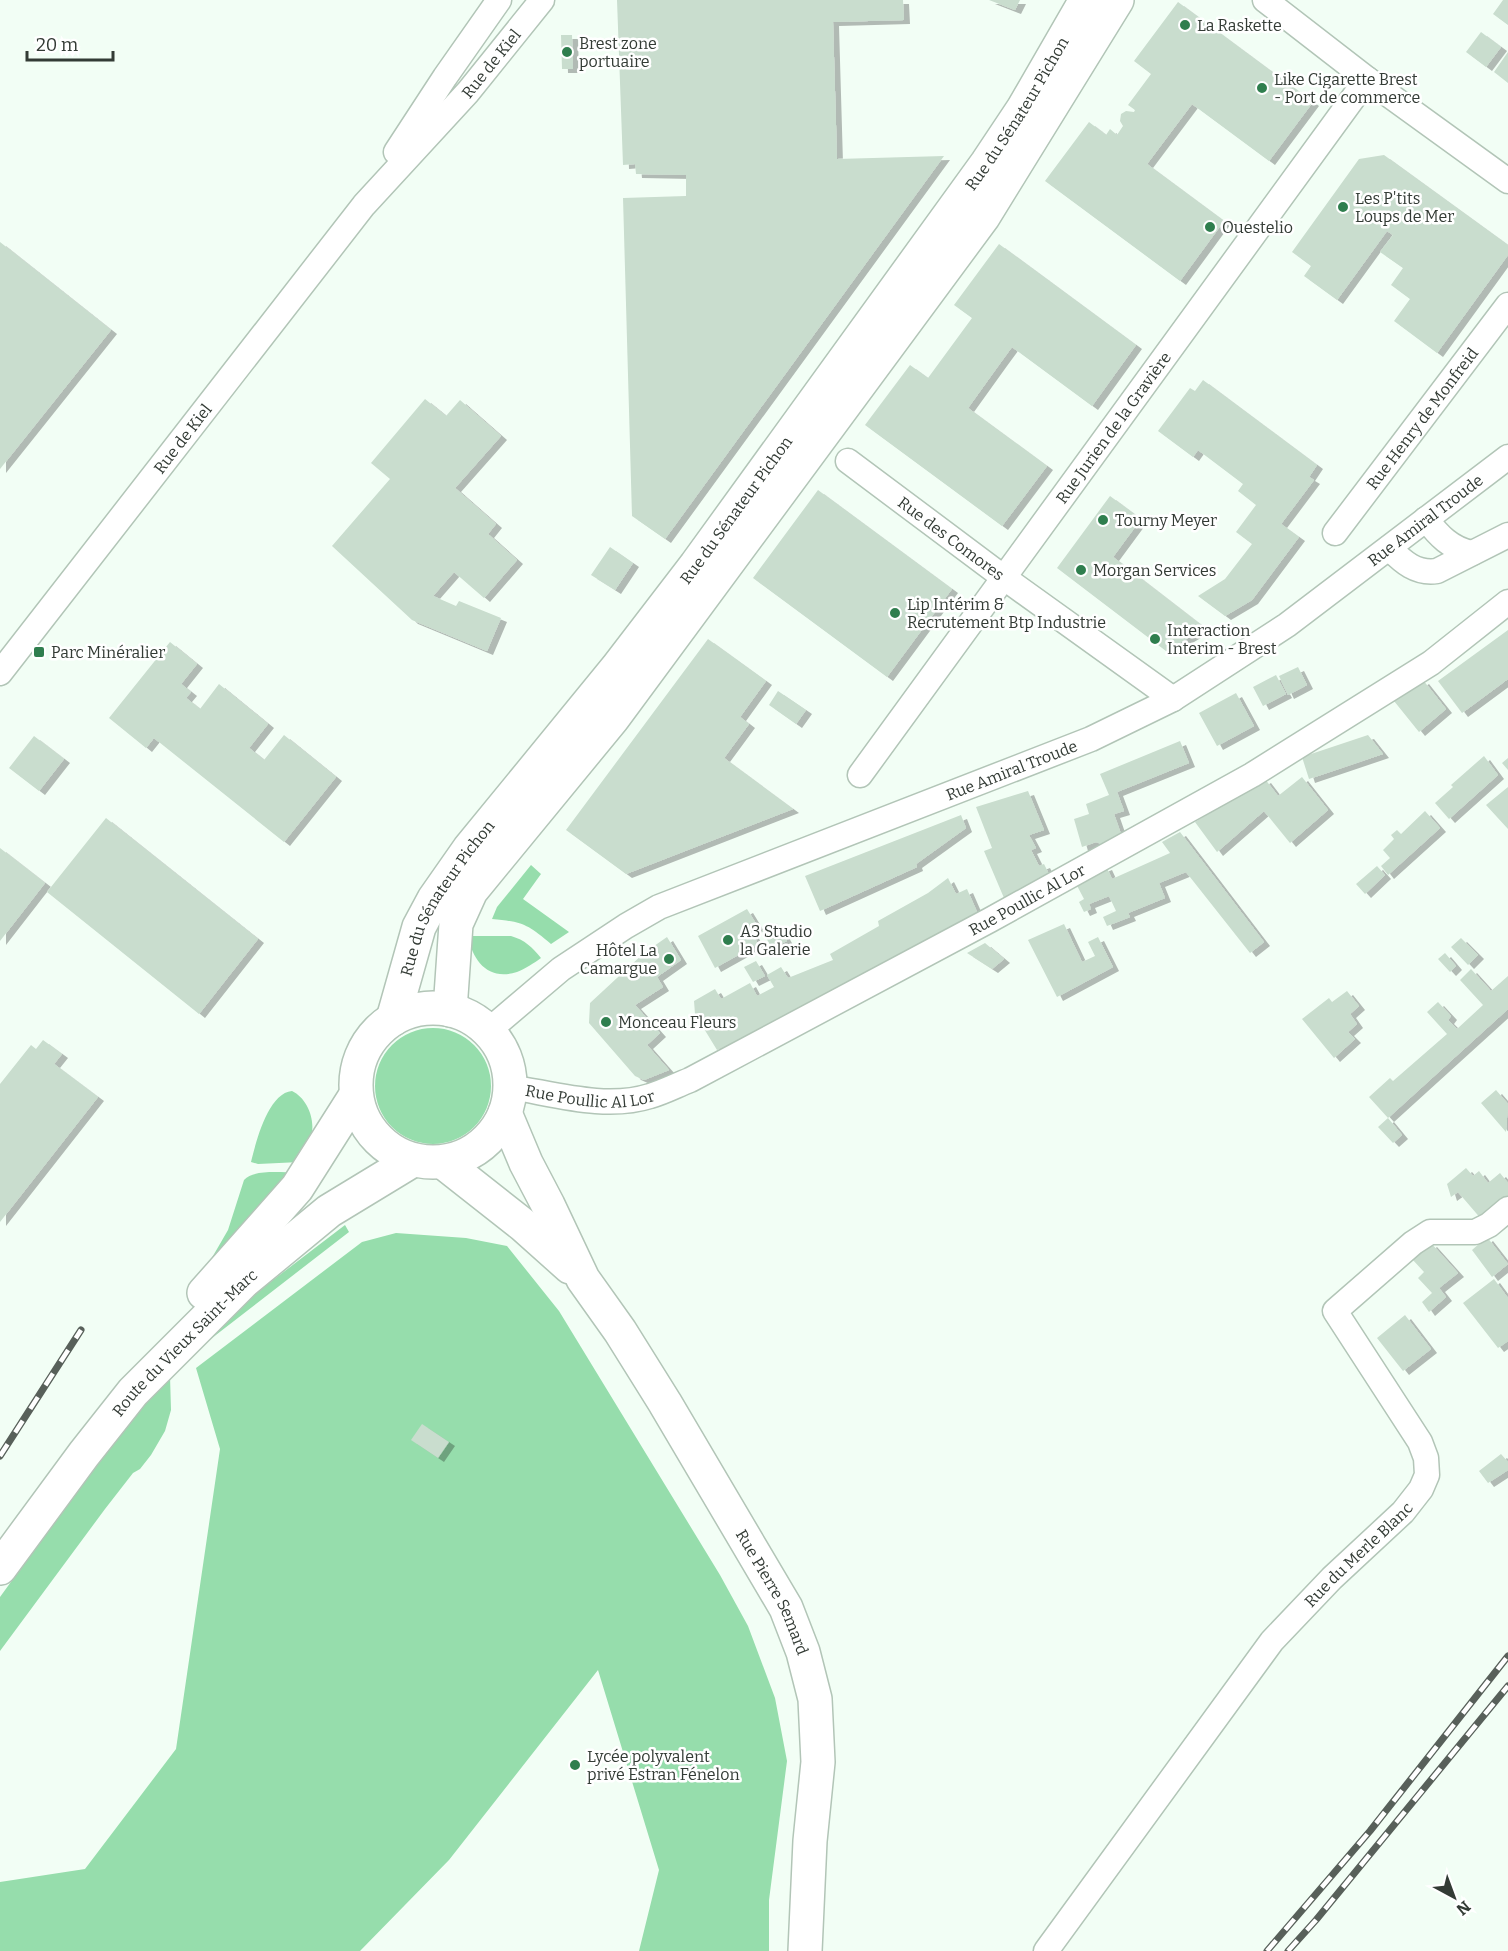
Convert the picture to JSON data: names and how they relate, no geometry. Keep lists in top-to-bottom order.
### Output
{
  "streets": {
    "main road": ["Rue du Sénateur Pichon", "Route du Vieux Saint-Marc", "Rue Pierre Semard"],
    "street": [
      "Rue de Kiel",
      "Rue Henry de Monfreid",
      "Rue Jurien de la Gravière",
      "Rue Amiral Troude",
      "Rue des Comores",
      "Rue Poullic Al Lor",
      "Rue du Merle Blanc"
    ]
  },
  "crossings": [
    ["Rue du Sénateur Pichon", "Rue Amiral Troude"],
    ["Rue du Sénateur Pichon", "Rue Poullic Al Lor"],
    ["Rue du Sénateur Pichon", "Route du Vieux Saint-Marc"],
    ["Rue du Sénateur Pichon", "Rue Pierre Semard"],
    ["Rue Jurien de la Gravière", "Rue des Comores"],
    ["Rue Amiral Troude", "Rue des Comores"],
    ["Rue Amiral Troude", "Rue Poullic Al Lor"],
    ["Rue Amiral Troude", "Route du Vieux Saint-Marc"],
    ["Rue Amiral Troude", "Rue Pierre Semard"],
    ["Rue Poullic Al Lor", "Route du Vieux Saint-Marc"],
    ["Rue Poullic Al Lor", "Rue Pierre Semard"],
    ["Route du Vieux Saint-Marc", "Rue Pierre Semard"]
  ],
  "places": {
    "other": [
      "La Raskette",
      "Brest zone portuaire",
      "Like Cigarette Brest - Port de commerce",
      "Les P'tits Loups de Mer",
      "Ouestelio",
      "Tourny Meyer",
      "Morgan Services",
      "Lip Intérim & Recrutement Btp Industrie",
      "Interaction Interim - Brest",
      "A3 Studio la Galerie",
      "Hôtel La Camargue",
      "Monceau Fleurs",
      "Lycée polyvalent privé Estran Fénelon"
    ],
    "transit": ["Parc Minéralier"]
  },
  "scale_bar": "20 m",
  "north": "bottom right"
}
